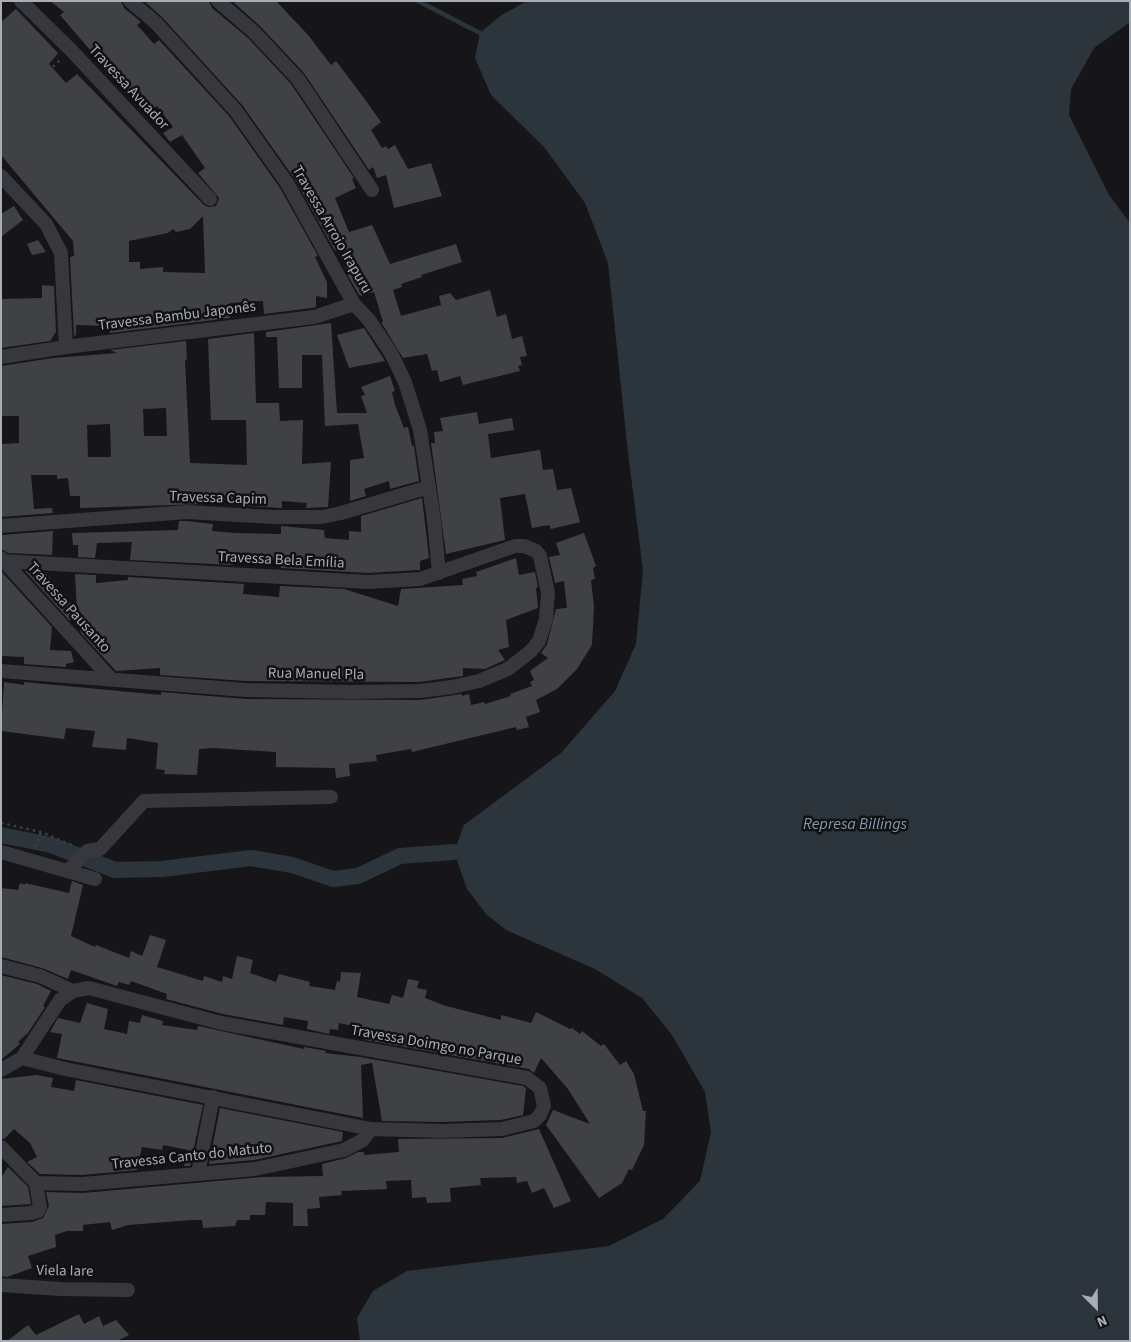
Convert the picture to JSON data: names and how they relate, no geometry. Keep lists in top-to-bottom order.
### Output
{
  "streets": {
    "street": [
      "Travessa Avuador",
      "Travessa Arroio Irapuru",
      "Travessa Bambu Japonês",
      "Travessa Capim",
      "Travessa Bela Emília",
      "Travessa Pausanto",
      "Rua Manuel Pla",
      "Travessa Doimgo no Parque",
      "Travessa Canto do Matuto",
      "Viela Iare"
    ]
  },
  "crossings": [
    ["Travessa Arroio Irapuru", "Travessa Bambu Japonês"],
    ["Travessa Arroio Irapuru", "Travessa Capim"],
    ["Travessa Arroio Irapuru", "Travessa Bela Emília"],
    ["Travessa Bela Emília", "Travessa Pausanto"],
    ["Travessa Bela Emília", "Rua Manuel Pla"],
    ["Travessa Pausanto", "Rua Manuel Pla"],
    ["Travessa Doimgo no Parque", "Travessa Canto do Matuto"]
  ],
  "water": ["Represa Billings"],
  "north": "bottom right"
}
